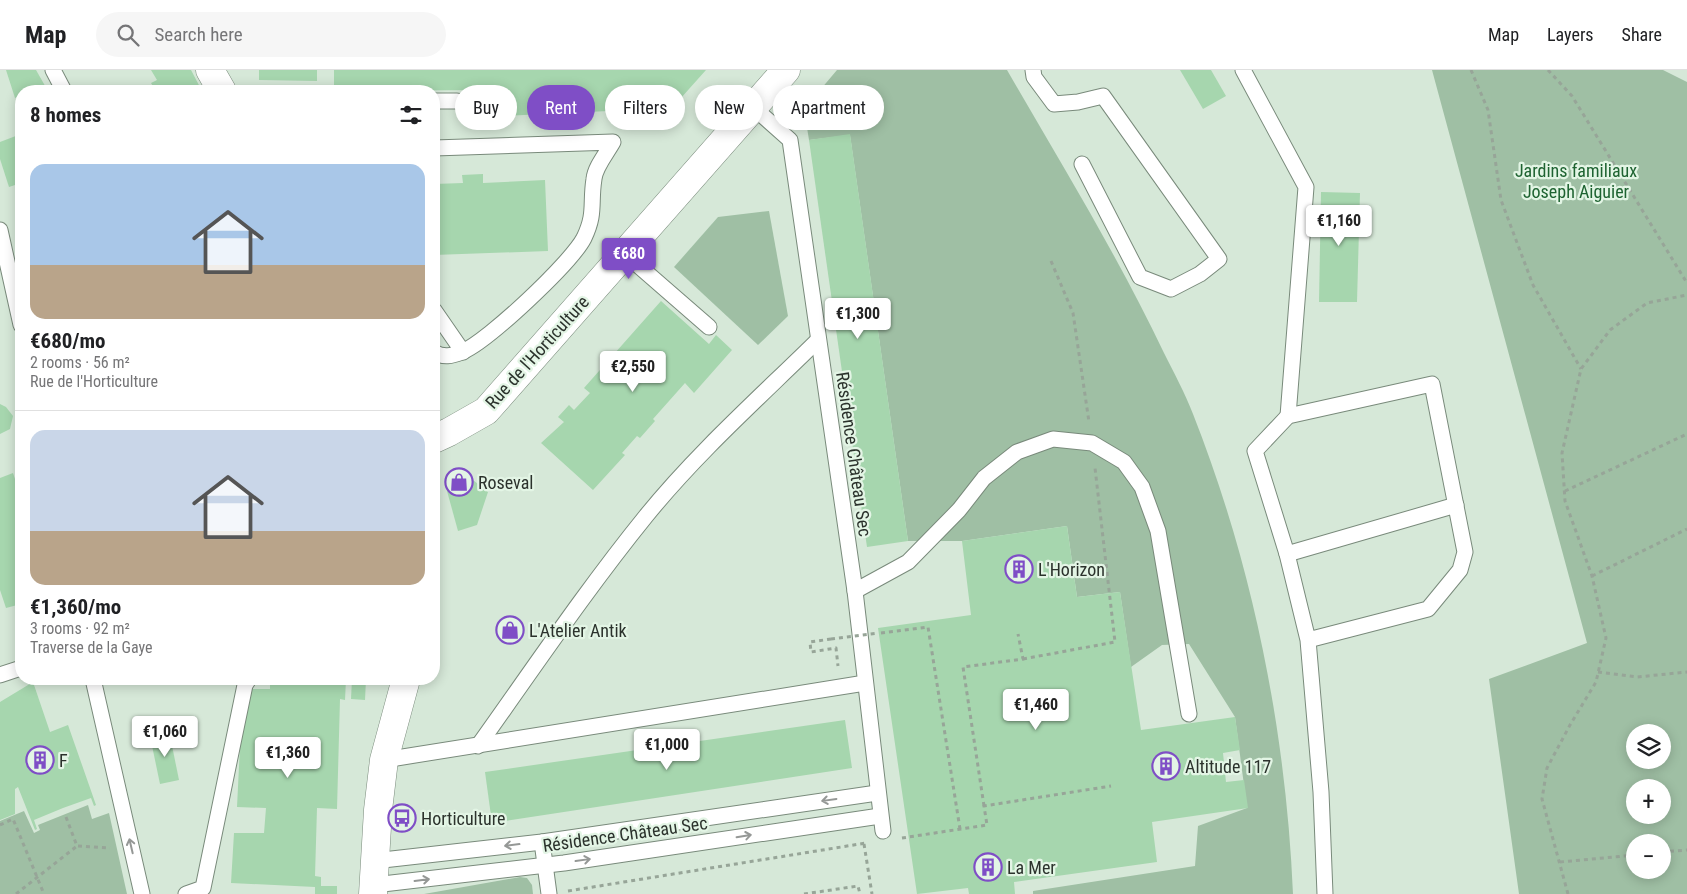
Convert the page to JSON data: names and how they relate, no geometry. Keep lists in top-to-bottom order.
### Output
{
  "streets": {
    "street": ["Rue de l'Horticulture"],
    "lane": ["Résidence Château Sec"]
  },
  "parks": ["Jardins familiaux Joseph Aiguier"],
  "places": {
    "shop": ["Roseval", "L'Atelier Antik"],
    "building": [
      "L'Horizon",
      "F",
      "Altitude 117",
      "La Mer"
    ],
    "bus stop": ["Horticulture"]
  },
  "page": {
    "header": "Map",
    "search": "Search here",
    "nav": ["Map", "Layers", "Share"],
    "chip": [
      "Buy",
      "Rent",
      "Filters",
      "New",
      "Apartment"
    ],
    "heading": "8 homes",
    "list": [
      {
        "name": "€680/mo",
        "note": "2 rooms · 56 m² · Rue de l'Horticulture"
      },
      {
        "name": "€1,360/mo",
        "note": "3 rooms · 92 m² · Traverse de la Gaye"
      }
    ],
    "price": [
      "€1,160",
      "€680",
      "€1,300",
      "€2,550",
      "€1,460",
      "€1,060",
      "€1,000",
      "€1,360"
    ],
    "map_buttons": ["+", "−"]
  }
}
